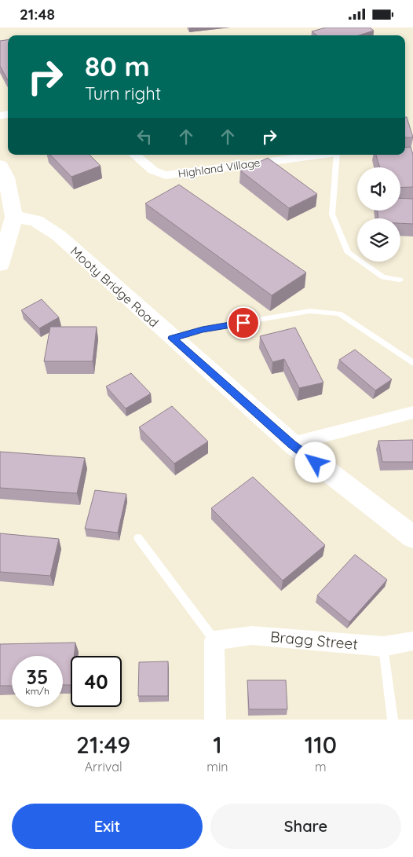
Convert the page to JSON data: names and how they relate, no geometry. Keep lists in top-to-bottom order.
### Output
{
  "streets": {
    "street": ["Highland Village", "Mooty Bridge Road", "Bragg Street"]
  },
  "page": {
    "status": "21:48",
    "turn": ["80 m", "Turn right"],
    "speed": "35 km/h",
    "limit": "40",
    "eta": [
      "21:49",
      "Arrival",
      "1",
      "min",
      "110",
      "m"
    ],
    "buttons": ["Exit", "Share"]
  }
}
